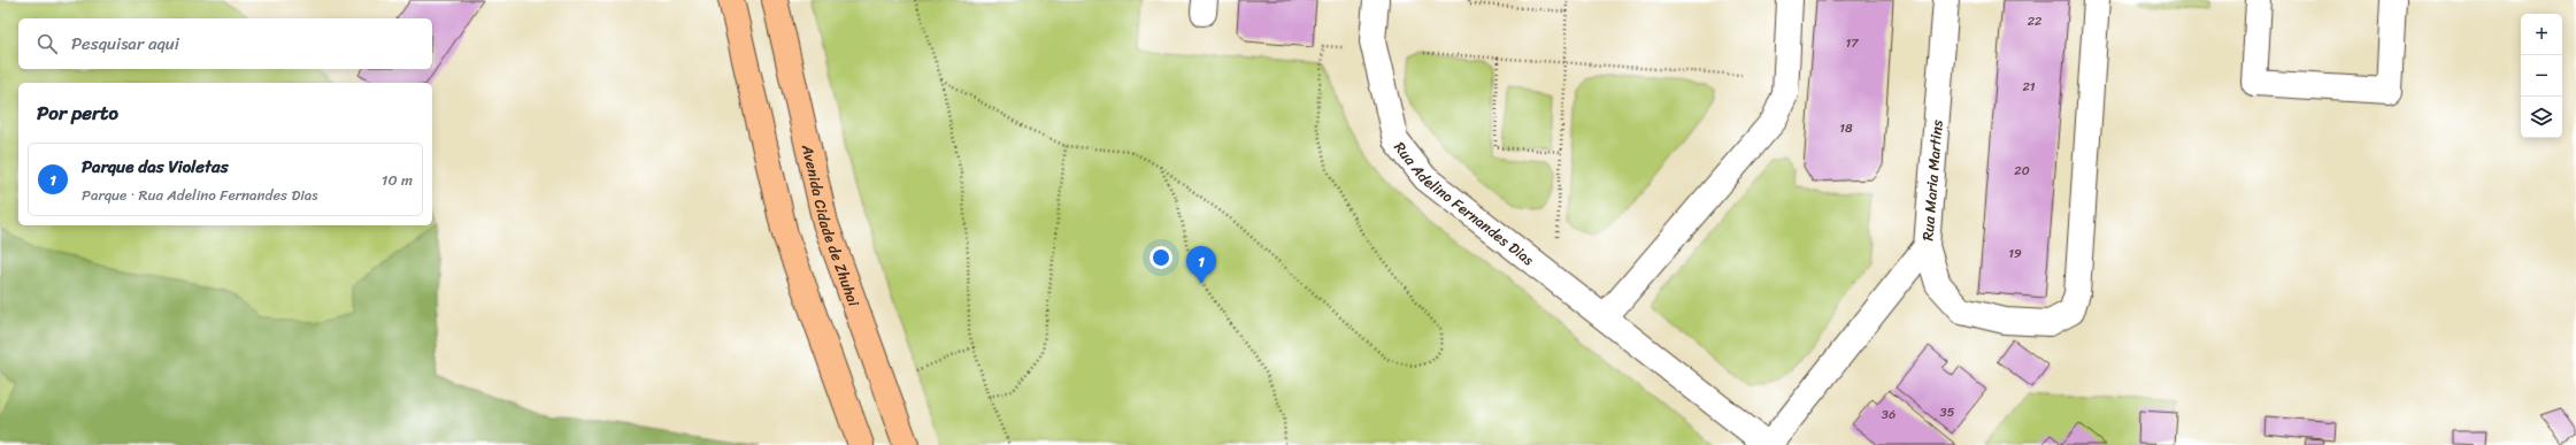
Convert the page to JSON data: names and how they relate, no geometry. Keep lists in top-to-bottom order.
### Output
{
  "streets": {
    "main road": ["Avenida Cidade de Zhuhai"],
    "street": ["Rua Maria Martins", "Rua Adelino Fernandes Dias"]
  },
  "crossings": [
    ["Rua Maria Martins", "Rua Adelino Fernandes Dias"]
  ],
  "house_numbers": [
    "22",
    "17",
    "21",
    "18",
    "20",
    "19",
    "35",
    "36"
  ],
  "page": {
    "map_buttons": ["+", "−"],
    "search": "Pesquisar aqui",
    "heading": "Por perto",
    "list": [
      {
        "mark": "1",
        "name": "Parque das Violetas",
        "note": "Parque · Rua Adelino Fernandes Dias",
        "value": "10 m"
      }
    ],
    "pins": "1"
  }
}
